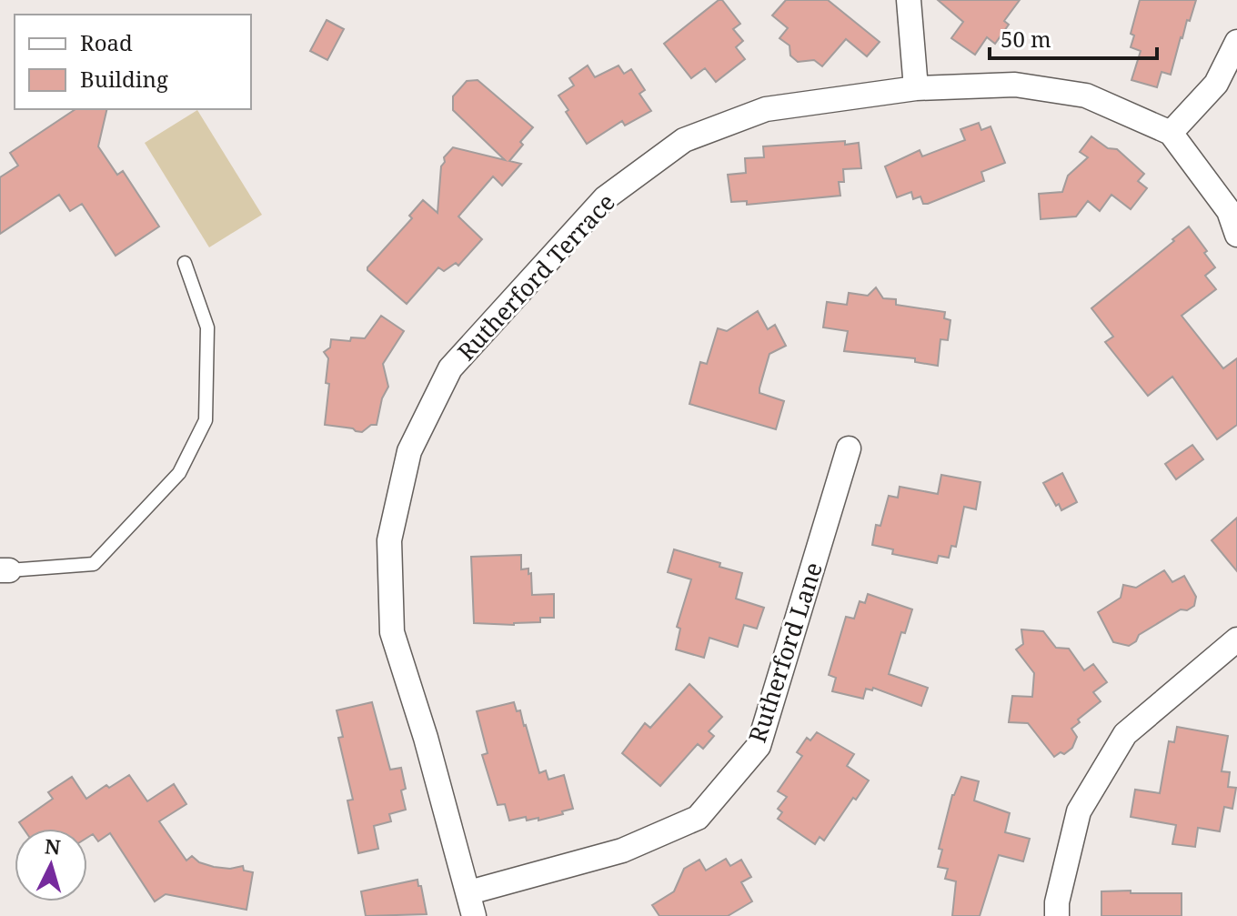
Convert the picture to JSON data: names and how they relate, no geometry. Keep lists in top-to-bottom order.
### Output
{
  "streets": {
    "street": ["Rutherford Terrace", "Rutherford Lane"]
  },
  "crossings": [
    ["Rutherford Terrace", "Rutherford Lane"]
  ],
  "legend": ["Road", "Building"],
  "scale_bar": "50 m",
  "north": "top"
}
